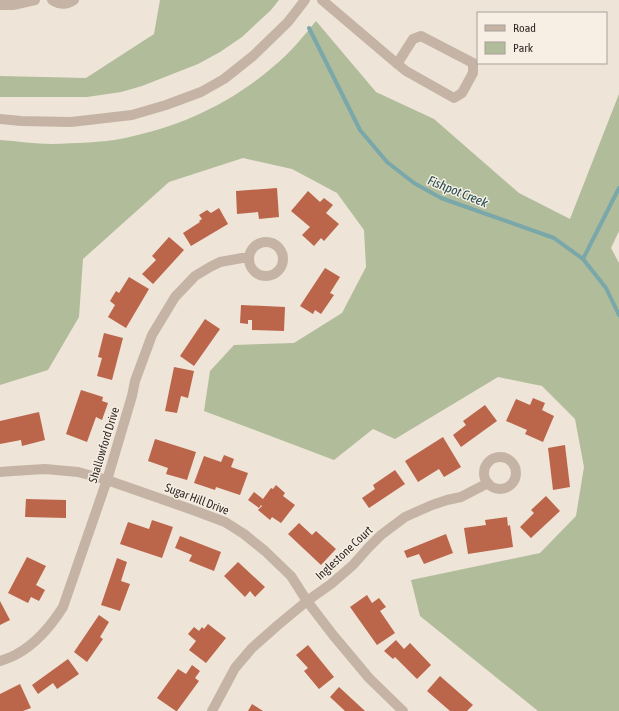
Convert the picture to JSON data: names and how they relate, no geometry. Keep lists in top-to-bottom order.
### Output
{
  "streets": {
    "street": ["Shallowford Drive", "Sugar Hill Drive", "Inglestone Court"]
  },
  "crossings": [
    ["Shallowford Drive", "Sugar Hill Drive"],
    ["Sugar Hill Drive", "Inglestone Court"]
  ],
  "water": ["Fishpot Creek"],
  "legend": ["Road", "Park"]
}
